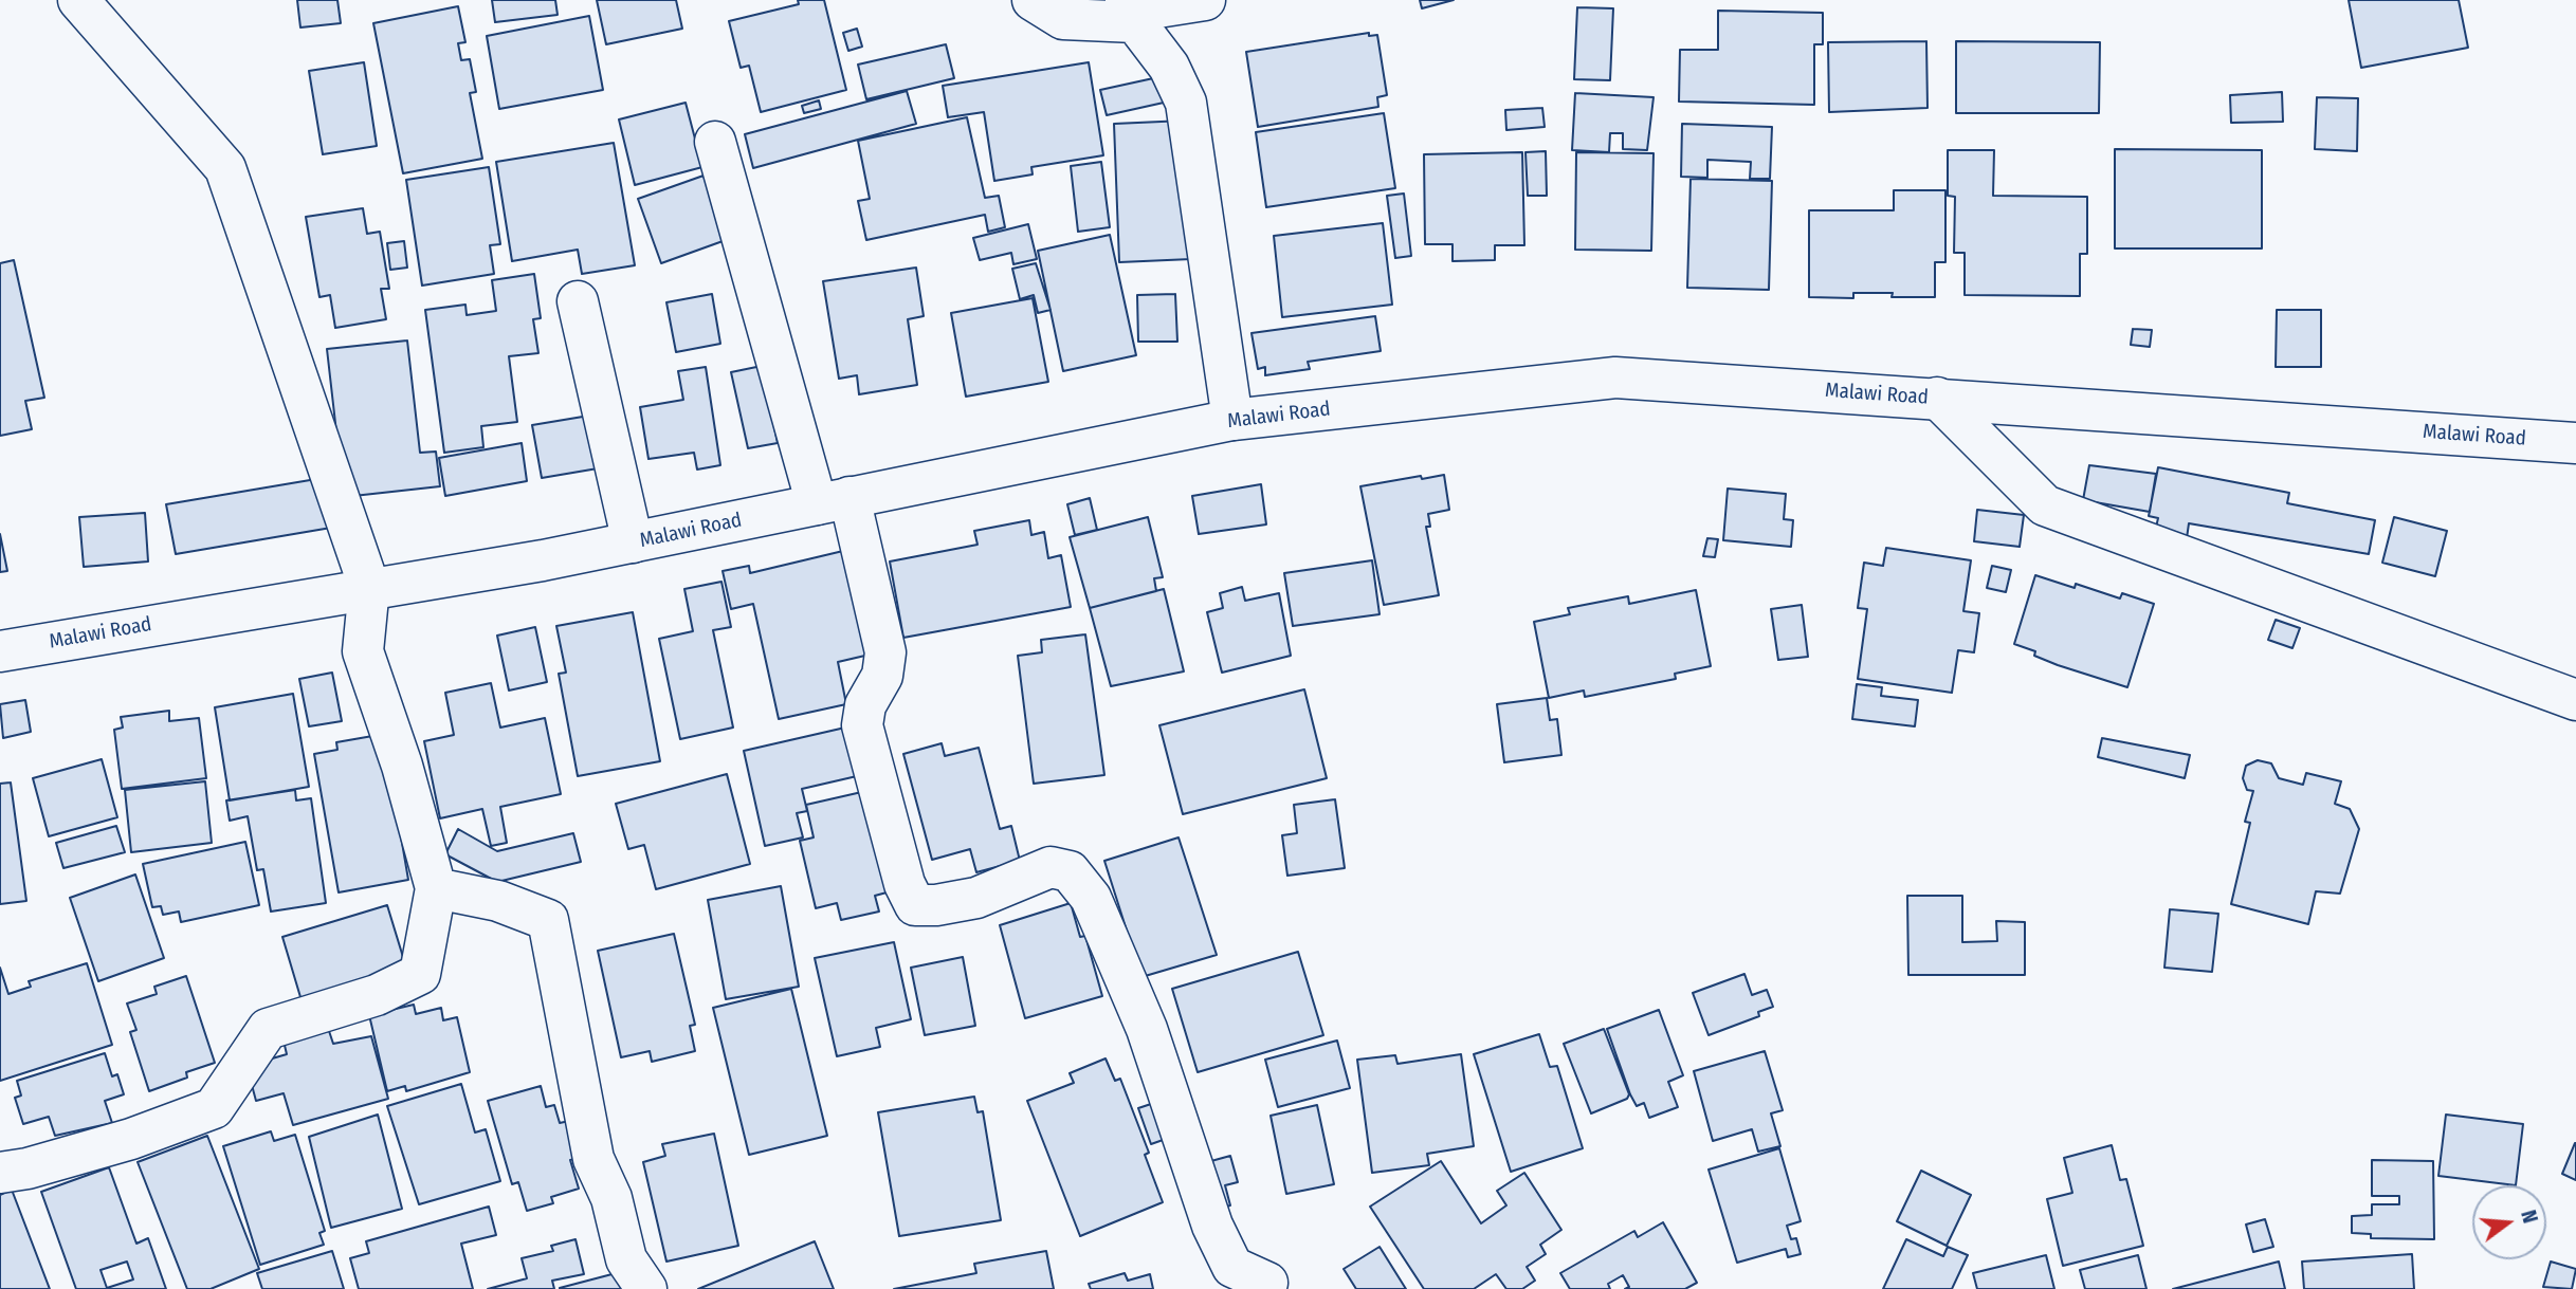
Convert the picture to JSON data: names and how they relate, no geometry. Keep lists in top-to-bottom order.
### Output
{
  "streets": {
    "street": ["Malawi Road"]
  },
  "north": "right"
}
